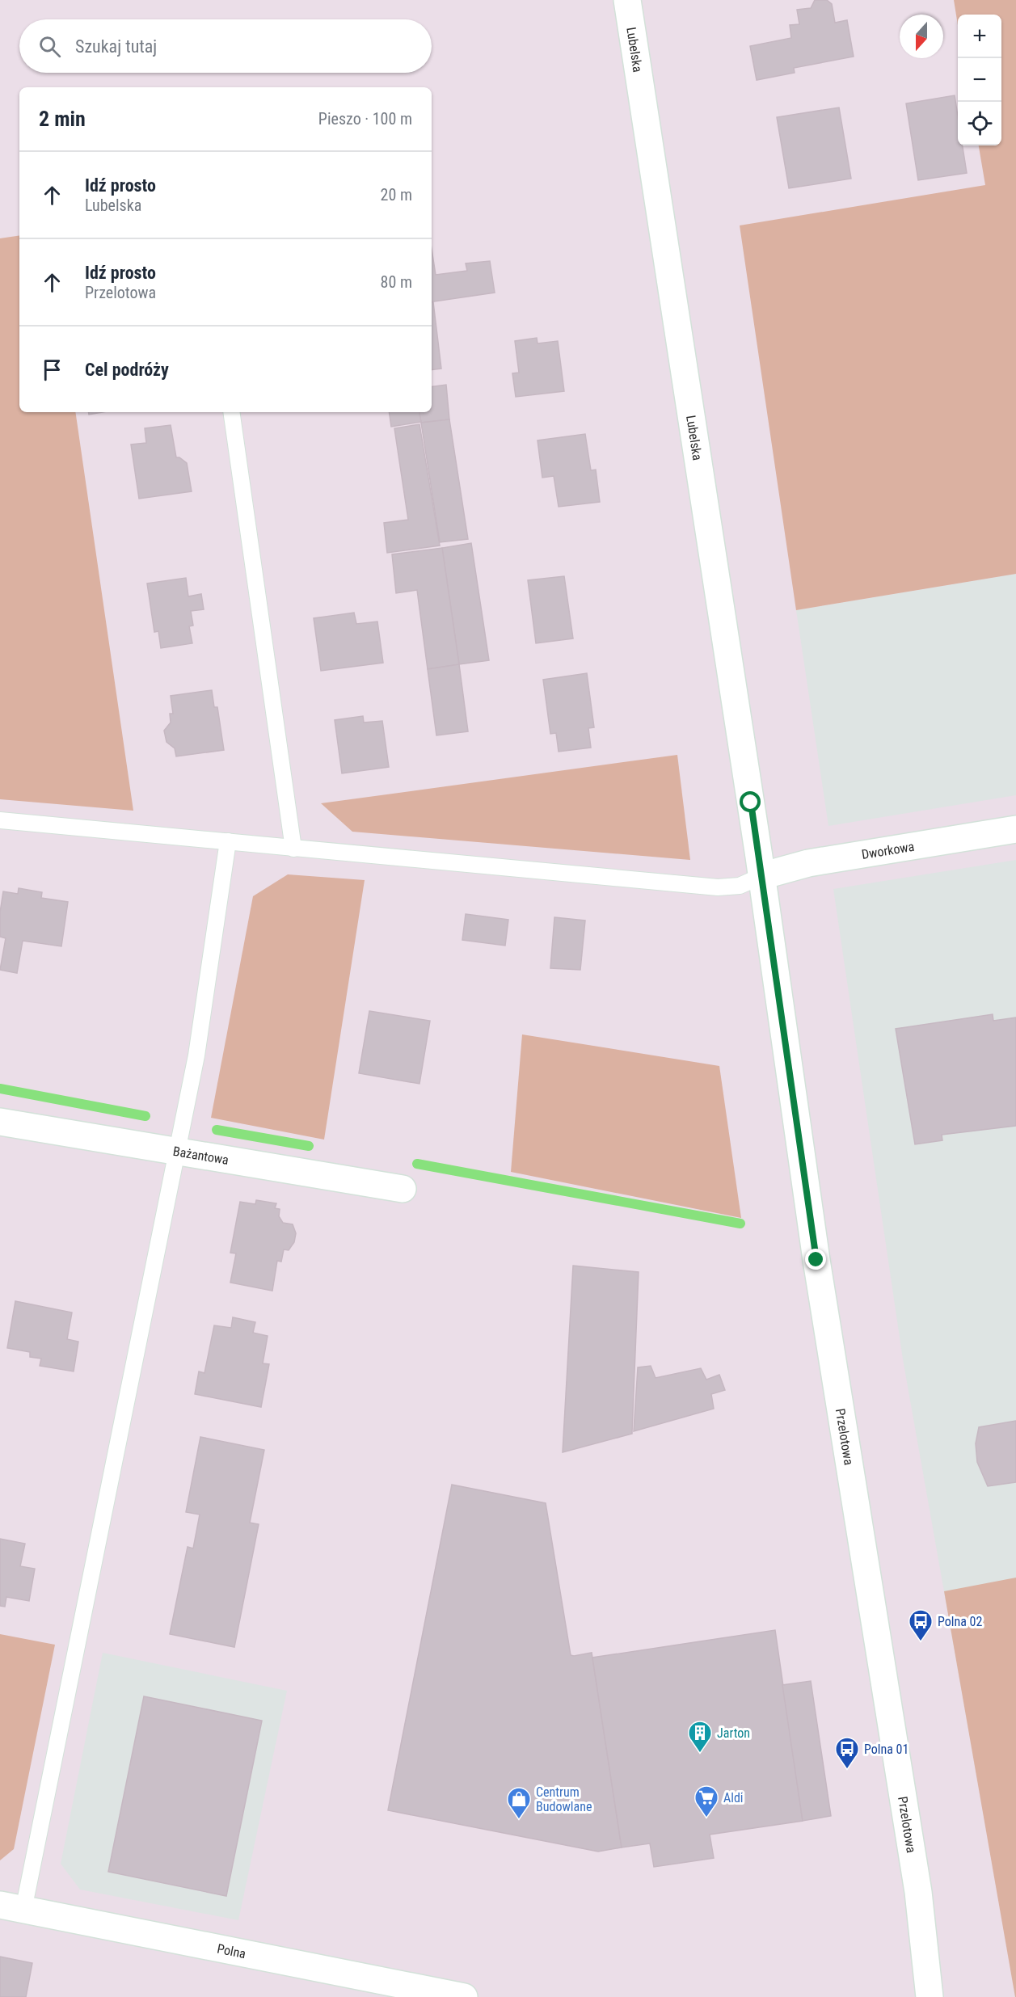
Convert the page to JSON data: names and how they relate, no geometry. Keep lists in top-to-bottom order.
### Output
{
  "streets": {
    "street": [
      "Lubelska",
      "Dworkowa",
      "Bażantowa",
      "Przelotowa",
      "Polna"
    ]
  },
  "crossings": [
    ["Lubelska", "Dworkowa"],
    ["Lubelska", "Przelotowa"],
    ["Dworkowa", "Przelotowa"]
  ],
  "places": {
    "bus stop": ["Polna 02", "Polna 01"],
    "building": ["Jarton"],
    "supermarket": ["Aldi"],
    "shop": ["Centrum Budowlane"]
  },
  "north": "bottom",
  "page": {
    "map_buttons": ["+", "−"],
    "search": "Szukaj tutaj",
    "heading": ["2 min", "Pieszo · 100 m"],
    "list": [
      ["Idź prosto", "Lubelska", "20 m"],
      ["Idź prosto", "Przelotowa", "80 m"],
      "Cel podróży"
    ]
  }
}
